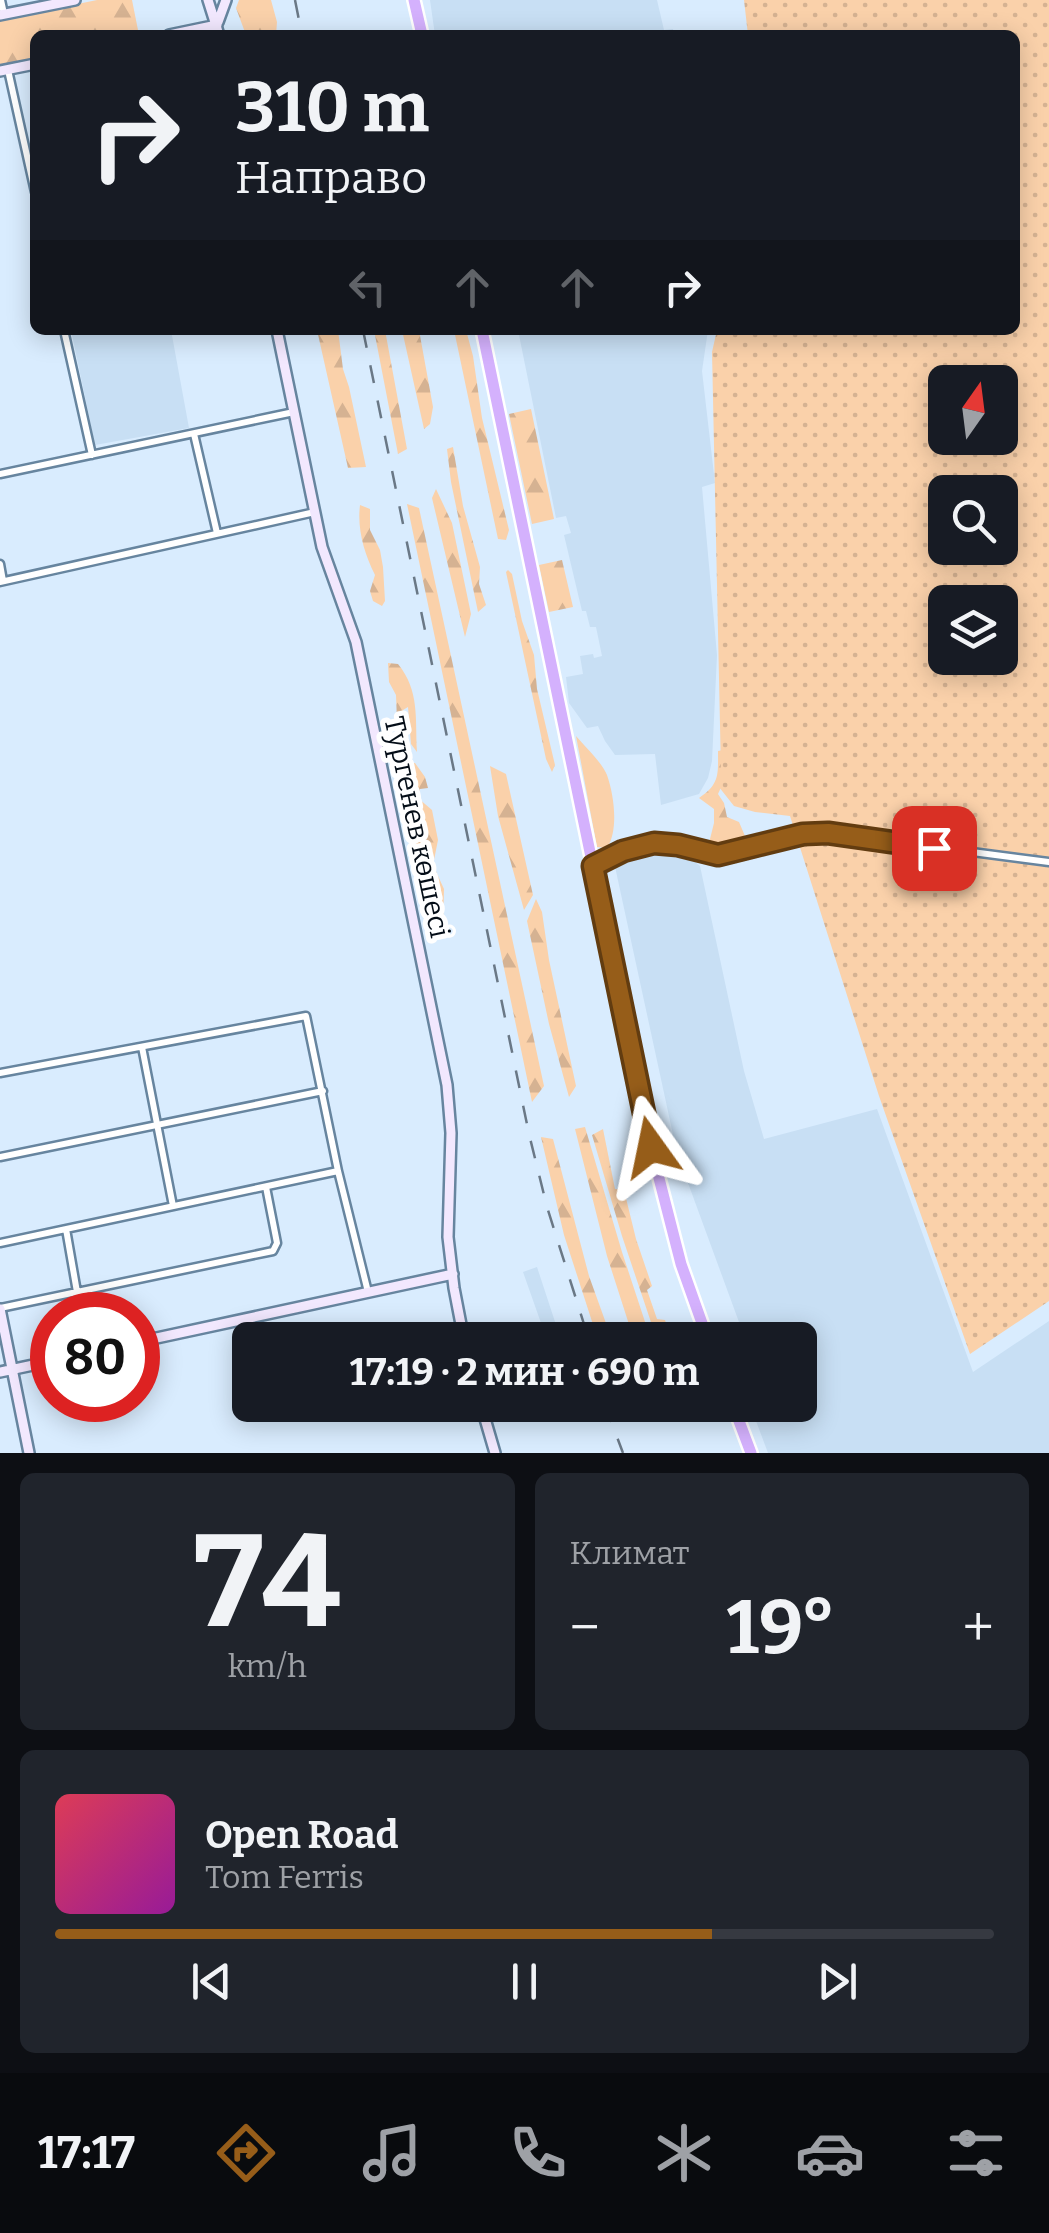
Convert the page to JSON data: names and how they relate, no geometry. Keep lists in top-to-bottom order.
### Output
{
  "streets": {
    "main road": ["Тургенев көшесі"]
  },
  "north": "top",
  "page": {
    "turn": ["310 m", "Направо"],
    "limit": "80",
    "trip": "17:19 · 2 мин · 690 m",
    "tile": [
      ["74", "km/h"],
      "Климат"
    ],
    "heat": ["−", "19°", "+"],
    "song": ["Open Road", "Tom Ferris"],
    "tabs": "17:17"
  }
}
